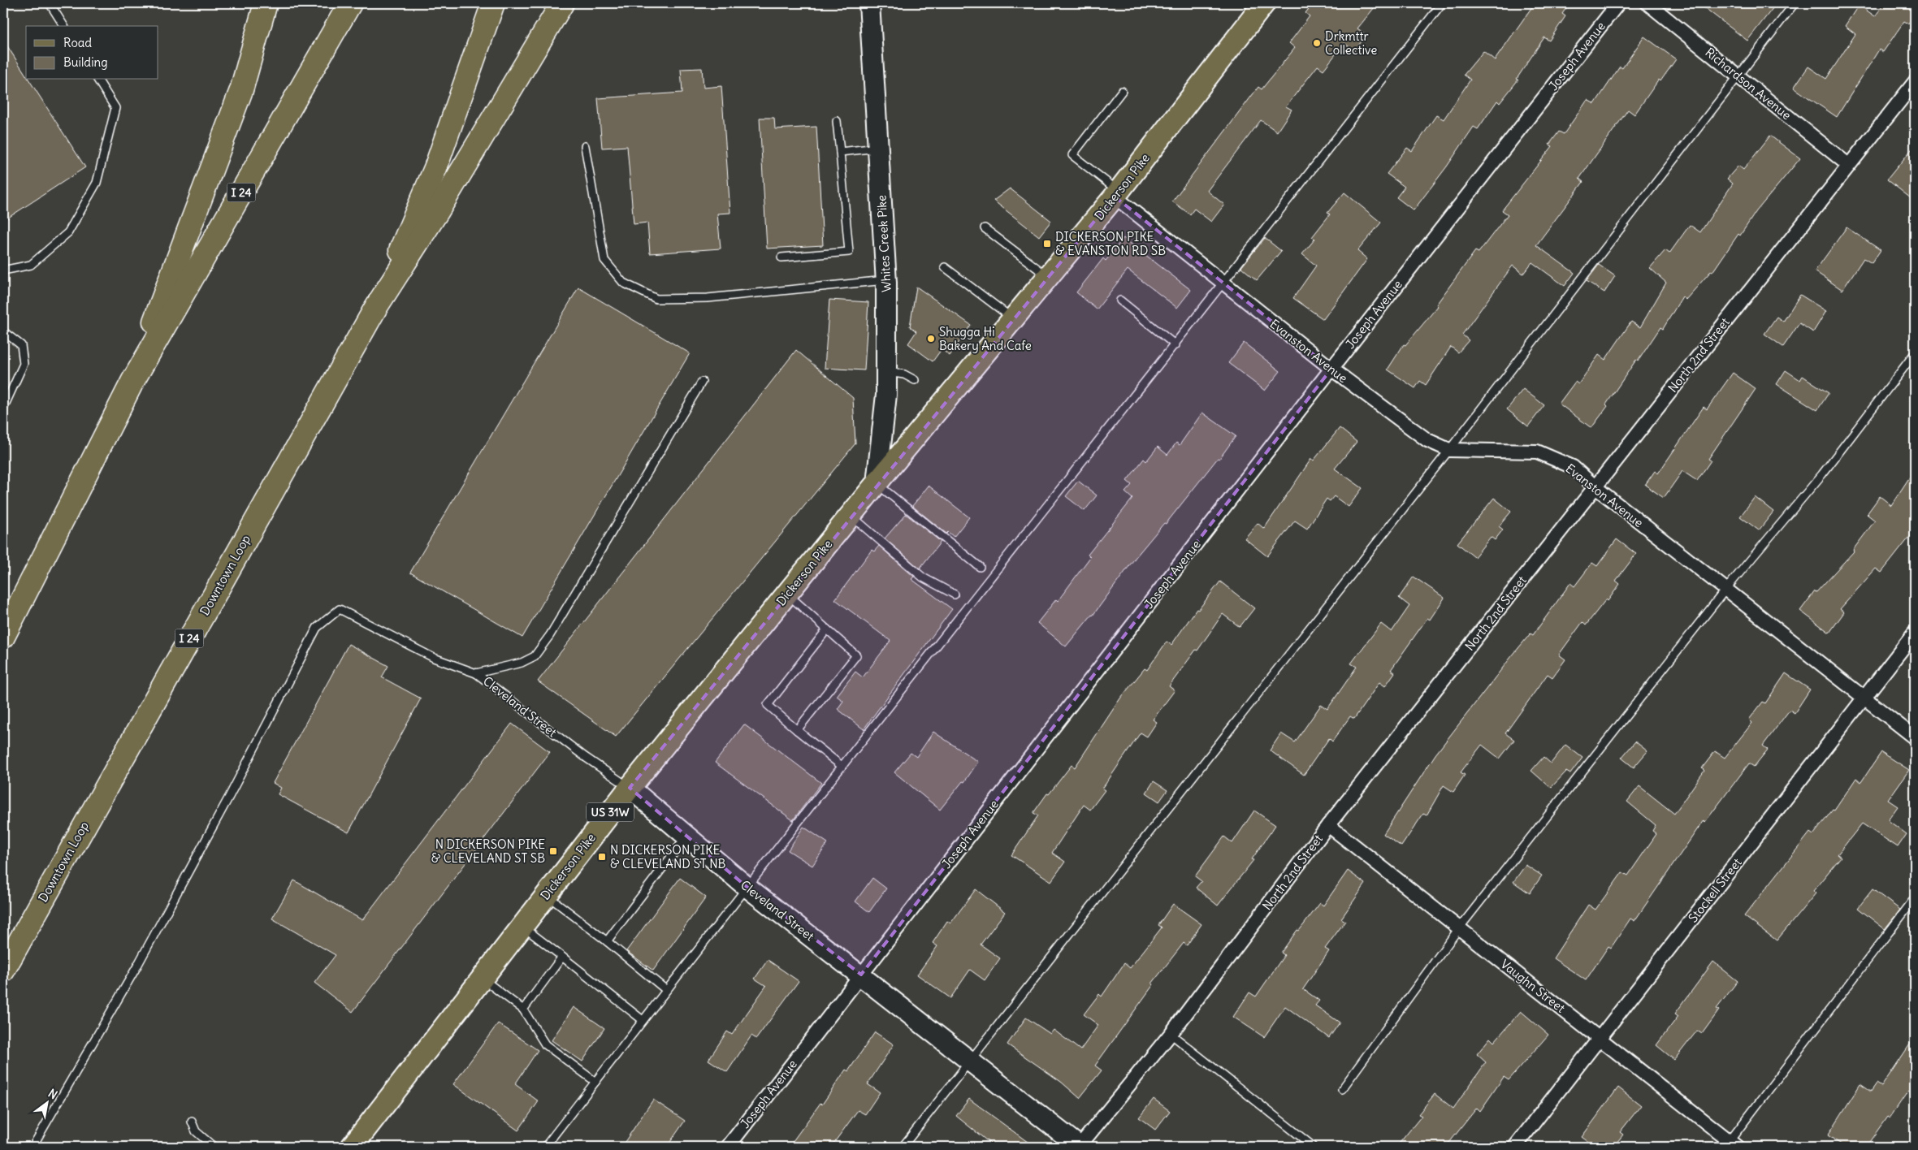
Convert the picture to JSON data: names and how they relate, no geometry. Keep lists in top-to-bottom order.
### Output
{
  "streets": {
    "highway": ["I 24", "Downtown Loop"],
    "main road": [
      "Dickerson Pike",
      "Whites Creek Pike",
      "Cleveland Street",
      "US 31W"
    ],
    "street": [
      "Joseph Avenue",
      "Richardson Avenue",
      "Evanston Avenue",
      "North 2nd Street",
      "Stockell Street",
      "Vaughn Street"
    ]
  },
  "crossings": [
    ["Joseph Avenue", "Evanston Avenue"],
    ["Joseph Avenue", "Cleveland Street"],
    ["Richardson Avenue", "North 2nd Street"],
    ["Dickerson Pike", "Whites Creek Pike"],
    ["Dickerson Pike", "Evanston Avenue"],
    ["Dickerson Pike", "Cleveland Street"],
    ["I 24", "Downtown Loop"],
    ["Evanston Avenue", "North 2nd Street"],
    ["Evanston Avenue", "Stockell Street"],
    ["North 2nd Street", "Cleveland Street"],
    ["North 2nd Street", "Vaughn Street"],
    ["Stockell Street", "Vaughn Street"]
  ],
  "places": {
    "other": ["Drkmttr Collective", "Shugga Hi Bakery And Cafe"],
    "transit": ["DICKERSON PIKE & EVANSTON RD SB", "N DICKERSON PIKE & CLEVELAND ST SB", "N DICKERSON PIKE & CLEVELAND ST NB"]
  },
  "legend": ["Road", "Building"],
  "north": "top right"
}
